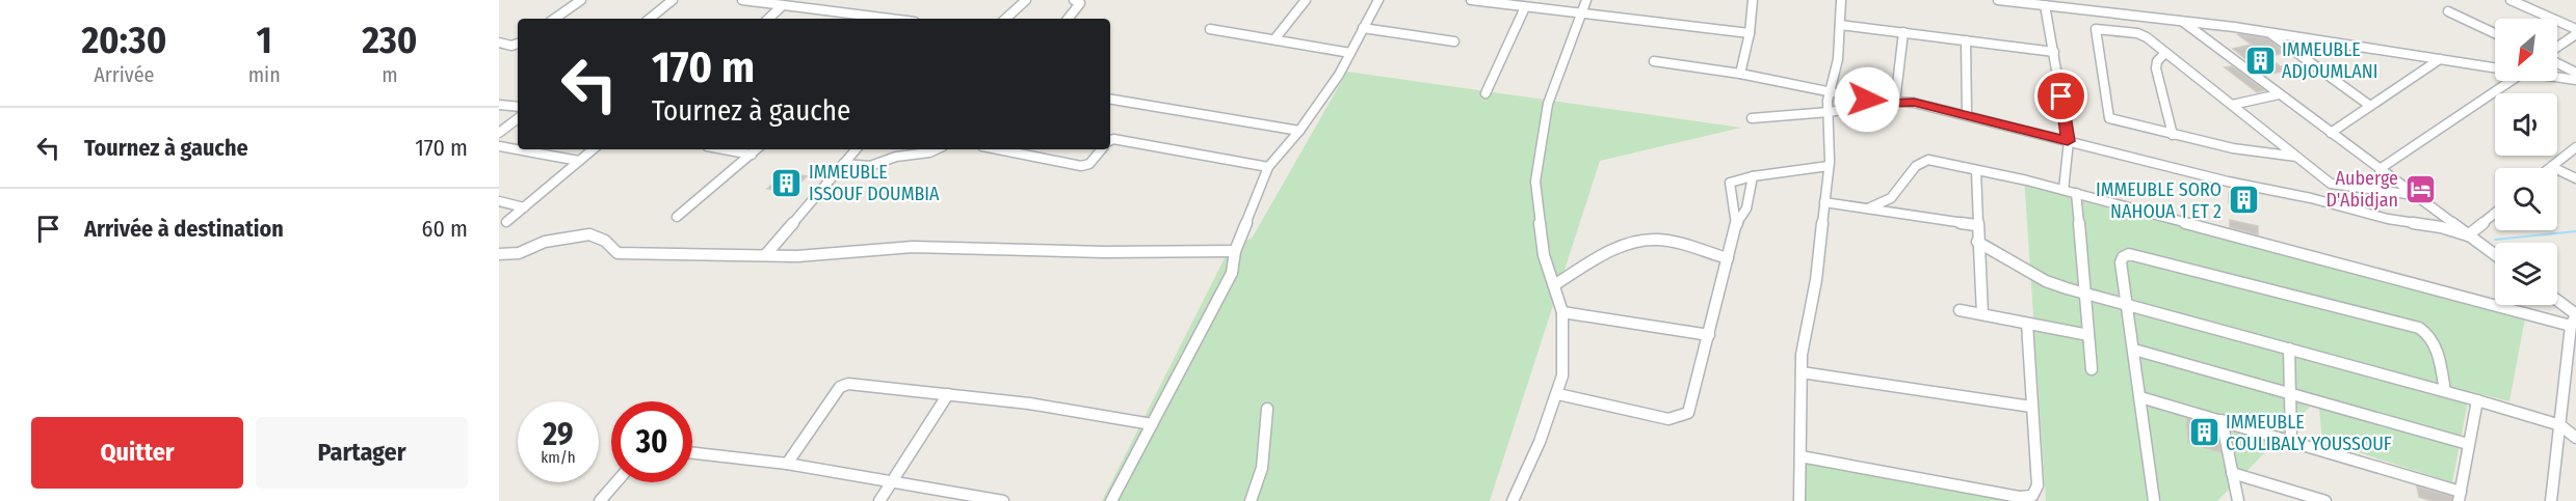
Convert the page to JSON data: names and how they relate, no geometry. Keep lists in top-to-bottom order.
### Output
{
  "places": {
    "building": [
      "IMMEUBLE ADJOUMLANI",
      "IMMEUBLE ISSOUF DOUMBIA",
      "IMMEUBLE SORO NAHOUA 1 ET 2",
      "IMMEUBLE COULIBALY YOUSSOUF"
    ],
    "hotel": ["Auberge D'Abidjan"]
  },
  "north": "bottom left",
  "page": {
    "eta": [
      "20:30",
      "Arrivée",
      "1",
      "min",
      "230",
      "m"
    ],
    "turn": ["170 m", "Tournez à gauche"],
    "list": [
      {
        "name": "Tournez à gauche",
        "value": "170 m"
      },
      {
        "name": "Arrivée à destination",
        "value": "60 m"
      }
    ],
    "speed": "29 km/h",
    "limit": "30",
    "buttons": ["Quitter", "Partager"]
  }
}
